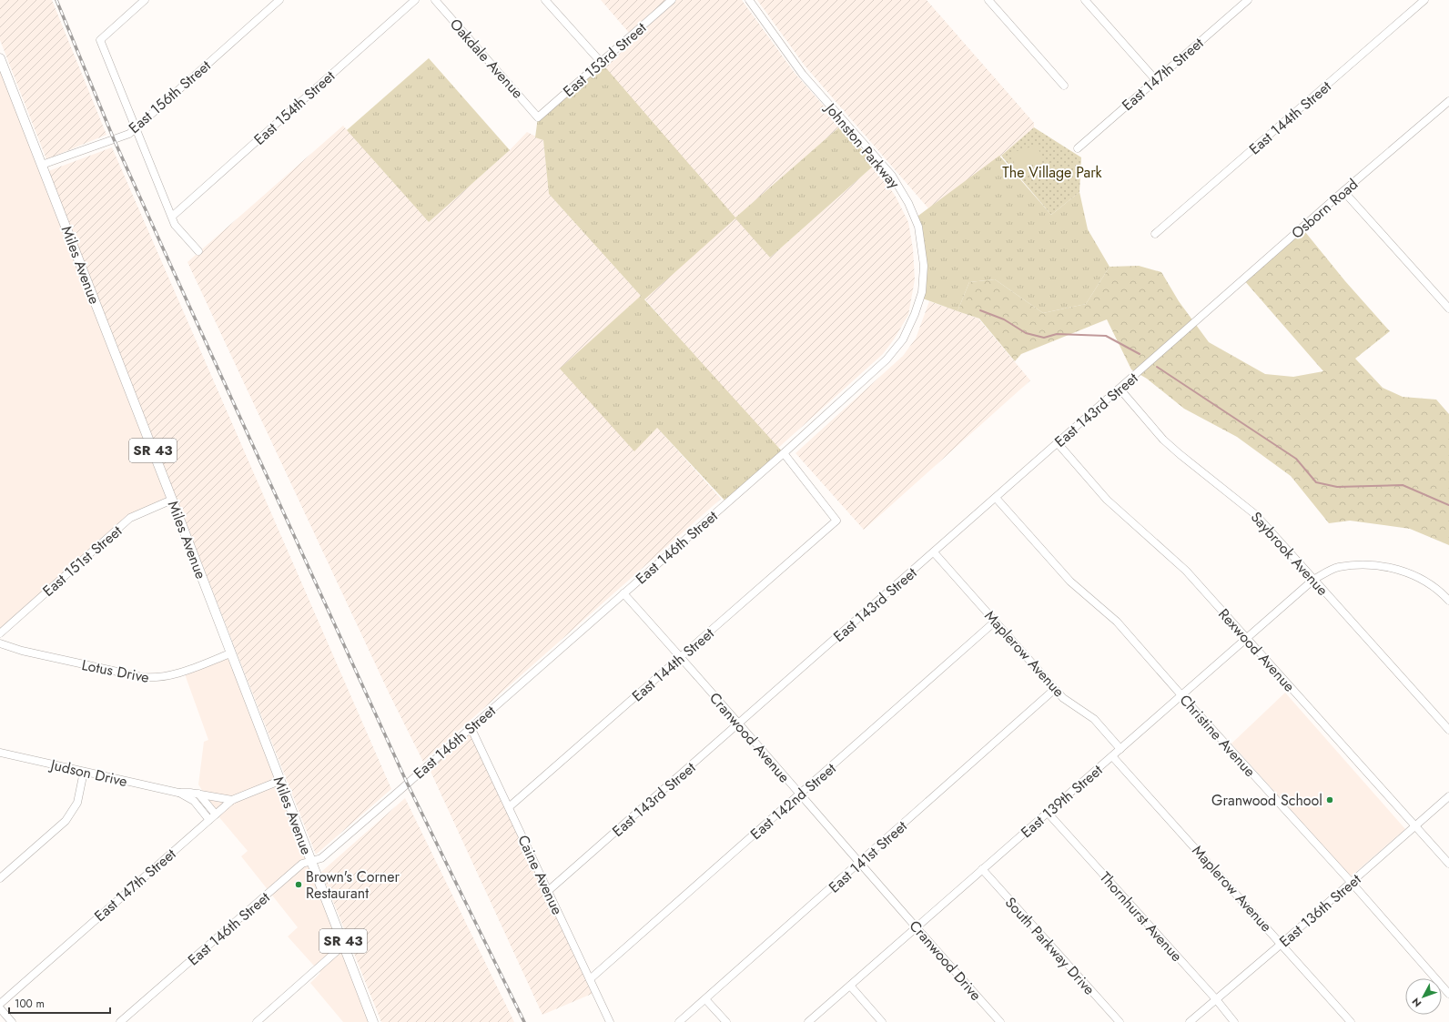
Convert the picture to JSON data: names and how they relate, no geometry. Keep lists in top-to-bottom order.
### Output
{
  "streets": {
    "main road": ["Miles Avenue", "SR 43"],
    "street": [
      "Oakdale Avenue",
      "East 153rd Street",
      "East 147th Street",
      "East 156th Street",
      "East 154th Street",
      "East 144th Street",
      "Johnston Parkway",
      "Osborn Road",
      "East 143rd Street",
      "East 146th Street",
      "Saybrook Avenue",
      "East 151st Street",
      "Rexwood Avenue",
      "Maplerow Avenue",
      "Lotus Drive",
      "Christine Avenue",
      "Cranwood Avenue",
      "Judson Drive",
      "East 142nd Street",
      "East 139th Street",
      "East 141st Street",
      "Caine Avenue",
      "East 136th Street",
      "Thornhurst Avenue",
      "South Parkway Drive",
      "Cranwood Drive"
    ]
  },
  "crossings": [
    ["Oakdale Avenue", "East 153rd Street"],
    ["East 147th Street", "Miles Avenue"],
    ["East 147th Street", "Judson Drive"],
    ["East 156th Street", "Miles Avenue"],
    ["East 144th Street", "Johnston Parkway"],
    ["East 144th Street", "East 146th Street"],
    ["East 144th Street", "Cranwood Avenue"],
    ["East 144th Street", "Caine Avenue"],
    ["Johnston Parkway", "East 146th Street"],
    ["Osborn Road", "East 143rd Street"],
    ["Miles Avenue", "East 146th Street"],
    ["Miles Avenue", "East 151st Street"],
    ["Miles Avenue", "Lotus Drive"],
    ["East 143rd Street", "Saybrook Avenue"],
    ["East 143rd Street", "Rexwood Avenue"],
    ["East 143rd Street", "Maplerow Avenue"],
    ["East 143rd Street", "Christine Avenue"],
    ["East 143rd Street", "Cranwood Avenue"],
    ["East 143rd Street", "Caine Avenue"],
    ["East 146th Street", "Cranwood Avenue"],
    ["East 146th Street", "Caine Avenue"],
    ["Saybrook Avenue", "East 139th Street"],
    ["Rexwood Avenue", "East 139th Street"],
    ["Rexwood Avenue", "East 136th Street"],
    ["Maplerow Avenue", "East 142nd Street"],
    ["Maplerow Avenue", "East 139th Street"],
    ["Maplerow Avenue", "East 141st Street"],
    ["Maplerow Avenue", "East 136th Street"],
    ["Christine Avenue", "East 139th Street"],
    ["Christine Avenue", "East 136th Street"],
    ["Cranwood Avenue", "East 142nd Street"],
    ["Cranwood Avenue", "East 141st Street"],
    ["Cranwood Avenue", "Cranwood Drive"],
    ["East 142nd Street", "Caine Avenue"],
    ["East 139th Street", "Thornhurst Avenue"],
    ["East 139th Street", "South Parkway Drive"],
    ["East 139th Street", "Cranwood Drive"],
    ["East 136th Street", "Thornhurst Avenue"]
  ],
  "parks": ["The Village Park"],
  "places": ["Granwood School", "Brown's Corner Restaurant"],
  "scale_bar": "100 m",
  "north": "bottom left"
}
